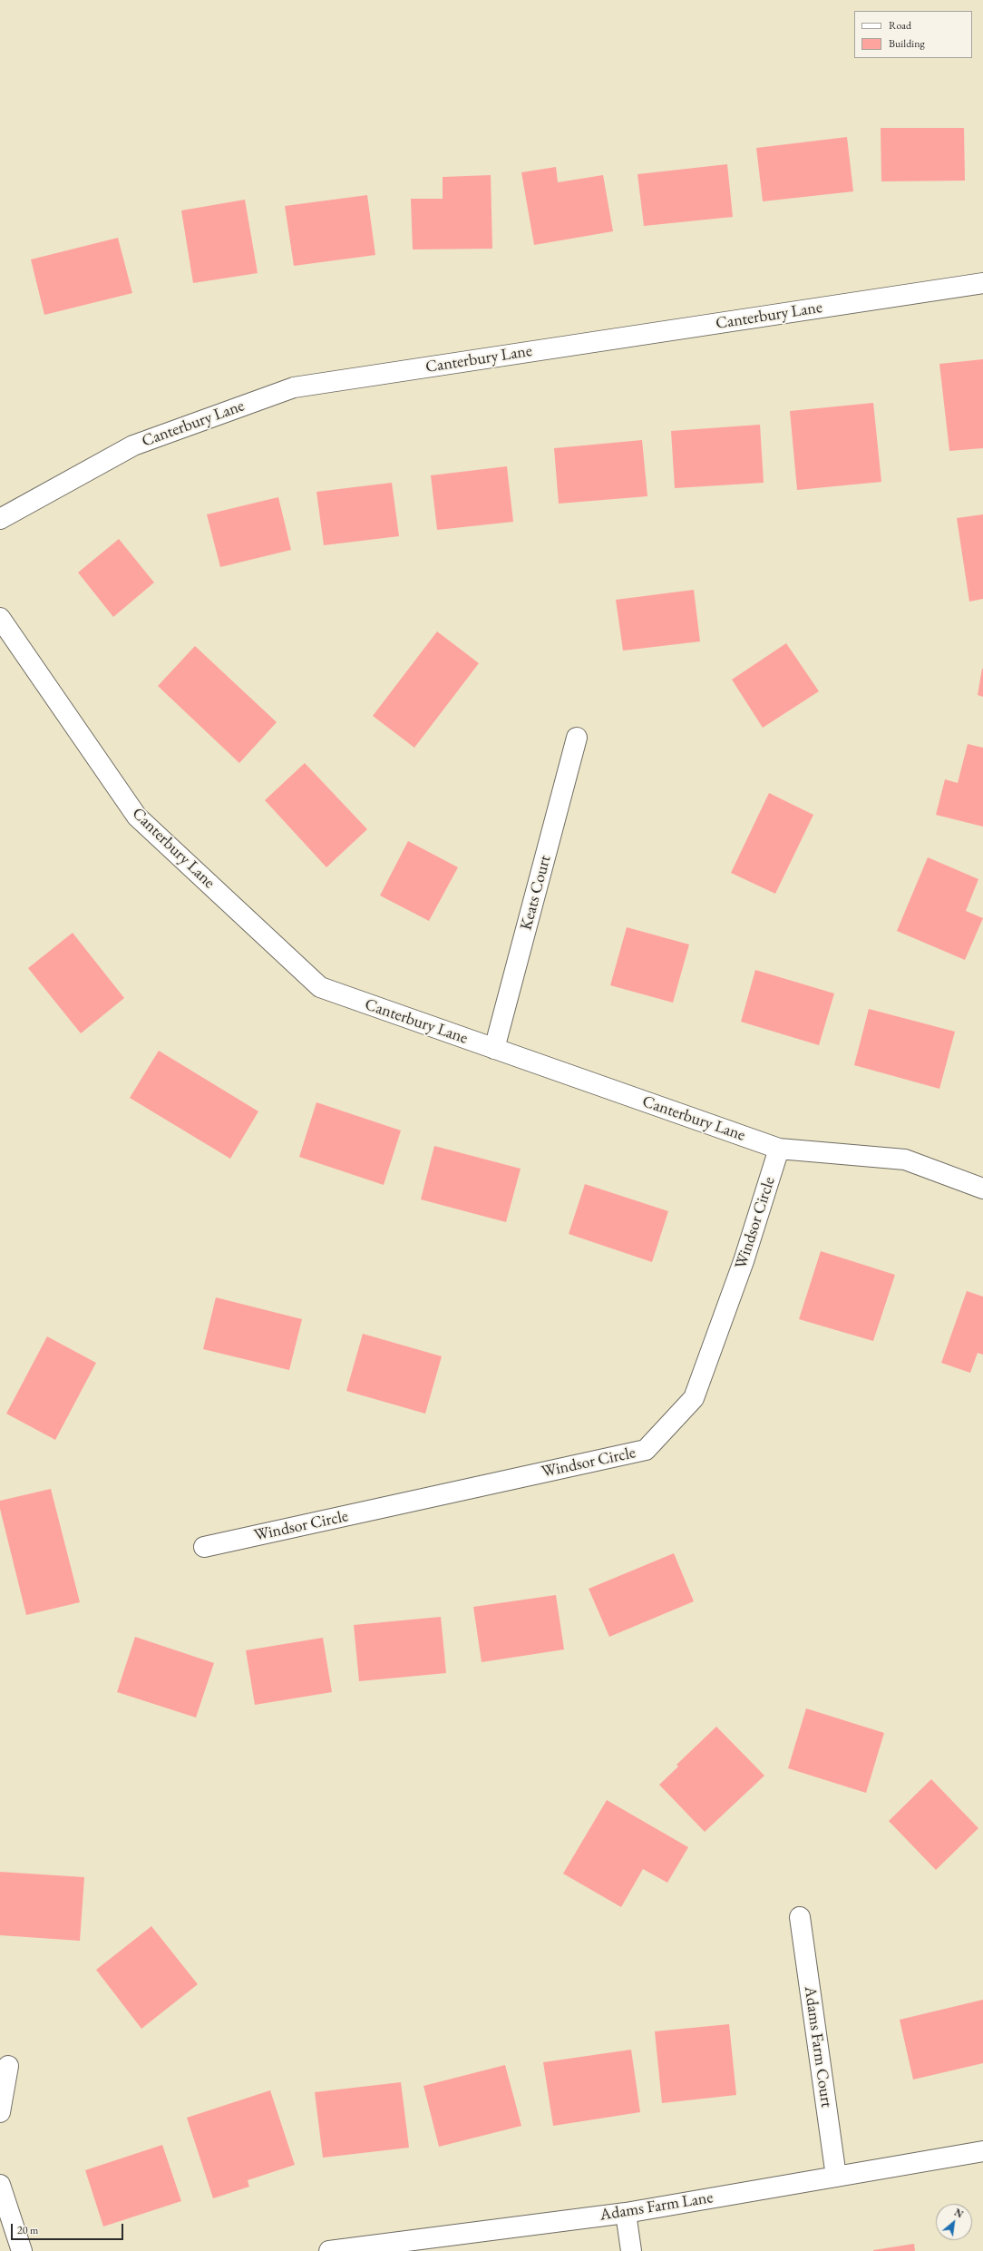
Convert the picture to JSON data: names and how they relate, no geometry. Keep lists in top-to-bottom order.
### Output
{
  "streets": {
    "street": [
      "Canterbury Lane",
      "Keats Court",
      "Windsor Circle",
      "Adams Farm Court",
      "Adams Farm Lane"
    ]
  },
  "crossings": [
    ["Canterbury Lane", "Keats Court"],
    ["Canterbury Lane", "Windsor Circle"],
    ["Adams Farm Court", "Adams Farm Lane"]
  ],
  "legend": ["Road", "Building"],
  "scale_bar": "20 m",
  "north": "top right"
}
